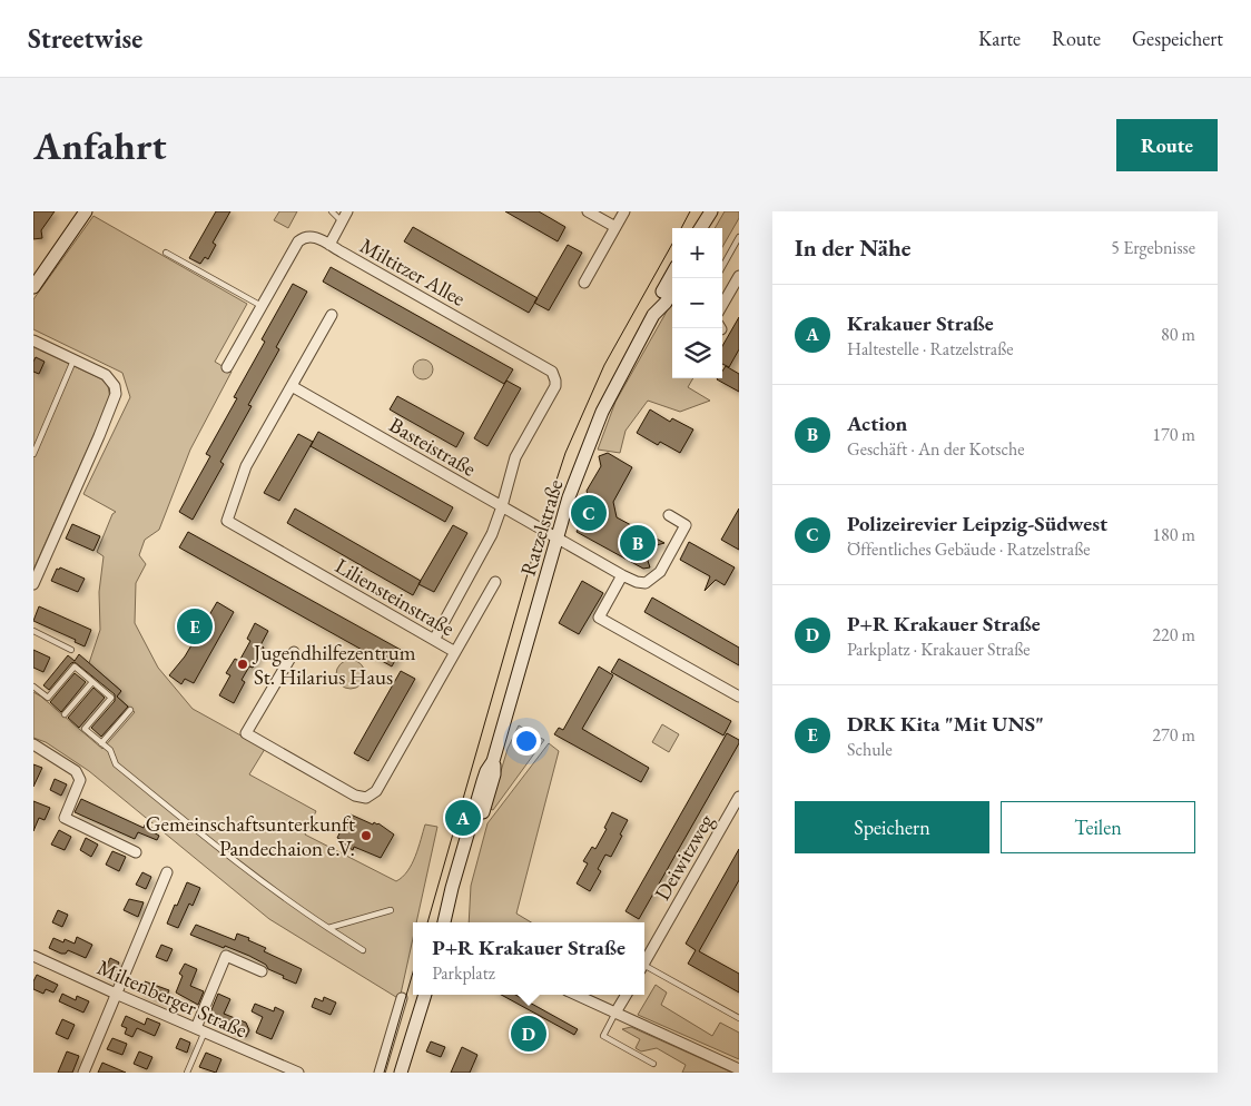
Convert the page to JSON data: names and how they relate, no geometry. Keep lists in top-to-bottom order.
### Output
{
  "streets": {
    "main road": ["Ratzelstraße"],
    "street": [
      "Miltitzer Allee",
      "Basteistraße",
      "Liliensteinstraße",
      "Deiwitzweg",
      "Miltenberger Straße"
    ]
  },
  "crossings": [
    ["Miltitzer Allee", "Basteistraße"],
    ["Basteistraße", "Ratzelstraße"],
    ["Basteistraße", "Liliensteinstraße"]
  ],
  "places": ["Jugendhilfezentrum St. Hilarius Haus", "Gemeinschaftsunterkunft Pandechaion e.V."],
  "page": {
    "header": "Streetwise",
    "nav": ["Karte", "Route", "Gespeichert"],
    "buttons": [
      "Route",
      ["Speichern", "Teilen"]
    ],
    "title": "Anfahrt",
    "heading": ["In der Nähe", "5 Ergebnisse"],
    "map_buttons": ["+", "−"],
    "list": [
      {
        "mark": "A",
        "name": "Krakauer Straße",
        "note": "Haltestelle · Ratzelstraße",
        "value": "80 m"
      },
      {
        "mark": "B",
        "name": "Action",
        "note": "Geschäft · An der Kotsche",
        "value": "170 m"
      },
      {
        "mark": "C",
        "name": "Polizeirevier Leipzig-Südwest",
        "note": "Öffentliches Gebäude · Ratzelstraße",
        "value": "180 m"
      },
      {
        "mark": "D",
        "name": "P+R Krakauer Straße",
        "note": "Parkplatz · Krakauer Straße",
        "value": "220 m"
      },
      {
        "mark": "E",
        "name": "DRK Kita \"Mit UNS\"",
        "note": "Schule",
        "value": "270 m"
      }
    ],
    "pins": [
      "C",
      "B",
      "E",
      "A",
      "D"
    ],
    "popup": ["P+R Krakauer Straße", "Parkplatz"]
  }
}
